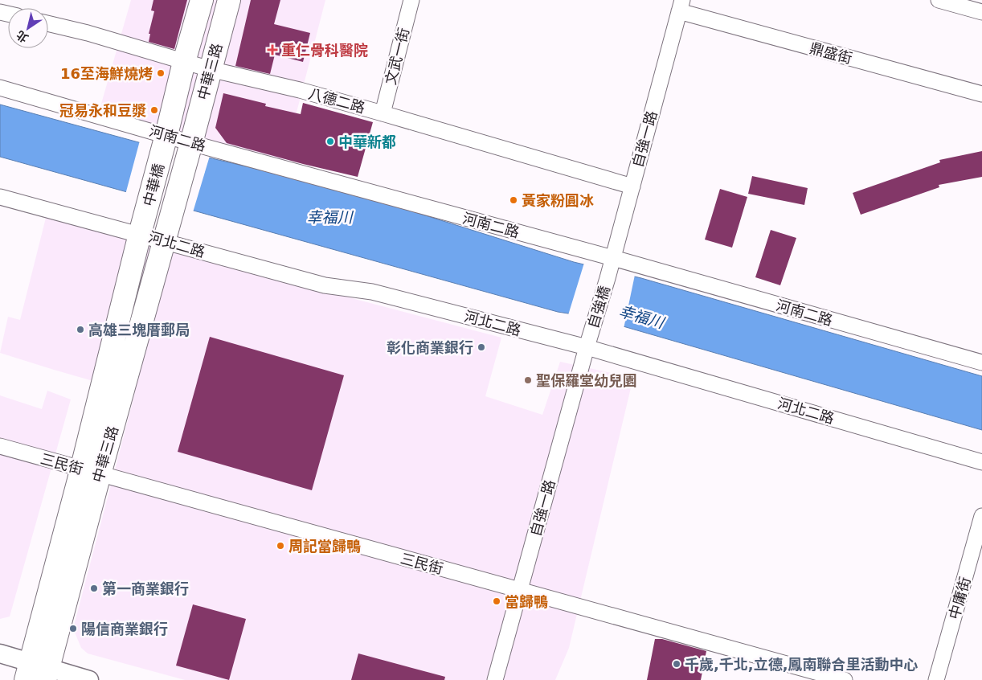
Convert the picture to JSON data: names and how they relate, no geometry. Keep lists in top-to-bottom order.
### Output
{
  "streets": {
    "main road": ["中華三路", "中華橋"],
    "street": [
      "鼎盛街",
      "文武一街",
      "八德二路",
      "河南二路",
      "自強一路",
      "河北二路",
      "自強橋",
      "三民街",
      "中庸街"
    ]
  },
  "crossings": [
    ["鼎盛街", "自強一路"],
    ["文武一街", "八德二路"],
    ["中華三路", "八德二路"],
    ["中華三路", "河南二路"],
    ["中華三路", "中華橋"],
    ["中華三路", "河北二路"],
    ["中華三路", "三民街"],
    ["八德二路", "自強一路"],
    ["河南二路", "自強一路"],
    ["河南二路", "中華橋"],
    ["自強一路", "河北二路"],
    ["自強一路", "自強橋"],
    ["自強一路", "三民街"],
    ["中華橋", "河北二路"],
    ["河北二路", "自強橋"]
  ],
  "water": ["幸福川"],
  "places": {
    "health": ["重仁骨科醫院"],
    "other": [
      "16至海鮮燒烤",
      "冠易永和豆漿",
      "中華新都",
      "黃家粉圓冰",
      "高雄三塊厝郵局",
      "彰化商業銀行",
      "聖保羅堂幼兒園",
      "周記當歸鴨",
      "第一商業銀行",
      "當歸鴨",
      "陽信商業銀行",
      "千歲,千北,立德,鳳南聯合里活動中心"
    ]
  },
  "north": "bottom left"
}
